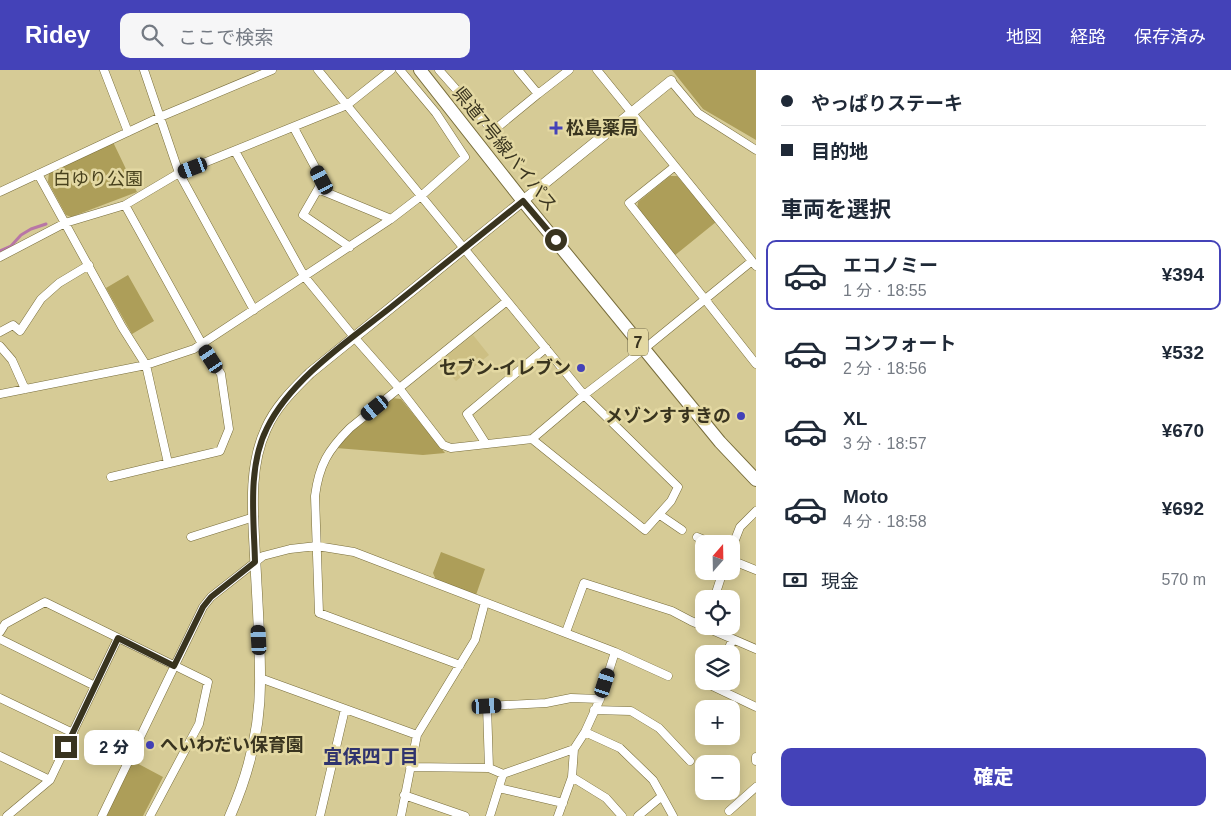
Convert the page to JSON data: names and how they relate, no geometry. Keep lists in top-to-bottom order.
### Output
{
  "streets": {
    "main road": ["県道7号線バイパス", "7"]
  },
  "districts": ["宜保四丁目"],
  "parks": ["白ゆり公園"],
  "places": {
    "health": ["松島薬局"],
    "other": ["セブン-イレブン", "メゾンすすきの", "へいわだい保育園"]
  },
  "north": "top",
  "page": {
    "header": "Ridey",
    "search": "ここで検索",
    "nav": ["地図", "経路", "保存済み"],
    "banner": ["やっぱりステーキ", "目的地"],
    "heading": "車両を選択",
    "list": [
      {
        "name": "エコノミー",
        "note": "1 分 · 18:55",
        "value": "¥394"
      },
      {
        "name": "コンフォート",
        "note": "2 分 · 18:56",
        "value": "¥532"
      },
      {
        "name": "XL",
        "note": "3 分 · 18:57",
        "value": "¥670"
      },
      {
        "name": "Moto",
        "note": "4 分 · 18:58",
        "value": "¥692"
      }
    ],
    "map_buttons": ["+", "−"],
    "pay": ["現金", "570 m"],
    "bubble": "2 分",
    "buttons": "確定"
  }
}
